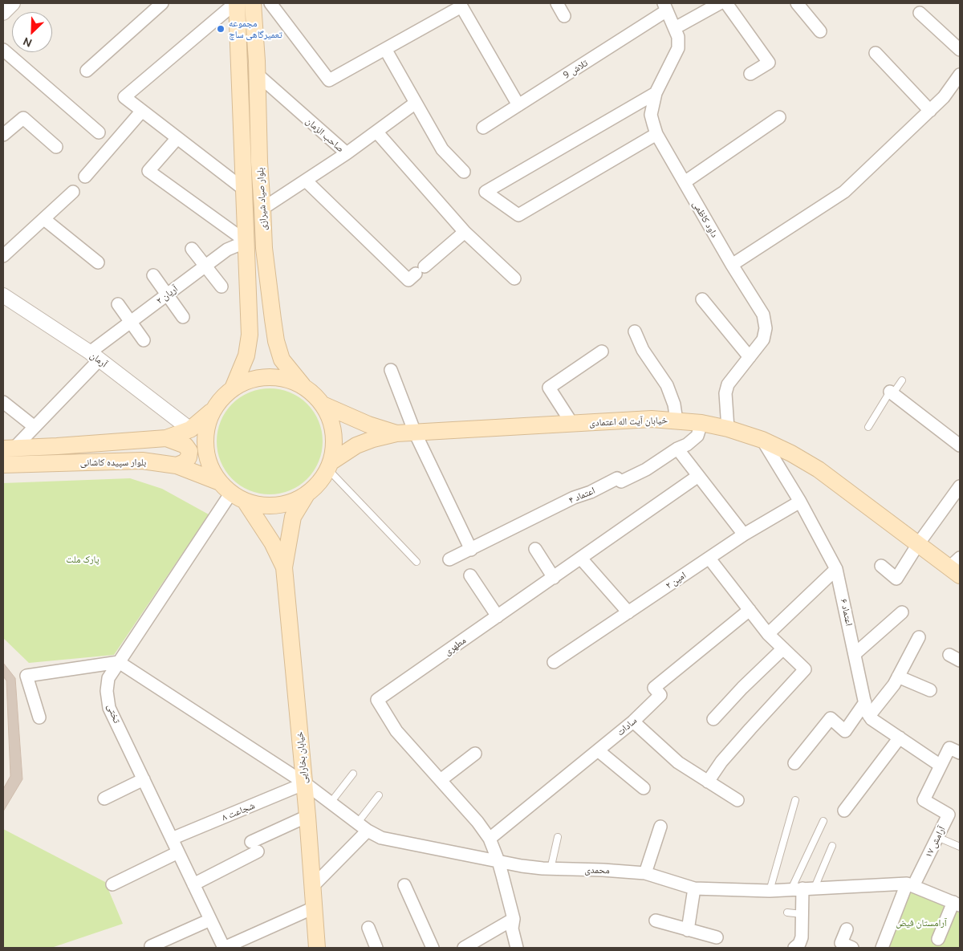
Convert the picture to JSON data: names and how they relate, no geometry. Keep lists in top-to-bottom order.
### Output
{
  "streets": {
    "main road": [
      "بلوار صیاد شیرازی",
      "خیابان آیت اله اعتمادی",
      "بلوار سپیده کاشانی",
      "خیابان بخارایی"
    ],
    "street": [
      "تلاش 9",
      "صاحب الزمان",
      "داود کاظمی",
      "آریان ۲",
      "آرمان",
      "اعتماد ۴",
      "امین ۲",
      "اعتماد ۶",
      "مطهری",
      "تختی",
      "سادات",
      "شجاعت ۸",
      "آرامش ۱۷",
      "محمدی"
    ]
  },
  "crossings": [
    ["تلاش 9", "داود کاظمی"],
    ["صاحب الزمان", "بلوار صیاد شیرازی"],
    ["بلوار صیاد شیرازی", "آریان ۲"],
    ["بلوار صیاد شیرازی", "بلوار سپیده کاشانی"],
    ["بلوار صیاد شیرازی", "تختی"],
    ["بلوار صیاد شیرازی", "خیابان بخارایی"],
    ["داود کاظمی", "خیابان آیت اله اعتمادی"],
    ["آریان ۲", "آرمان"],
    ["آریان ۲", "بلوار سپیده کاشانی"],
    ["آرمان", "بلوار سپیده کاشانی"],
    ["خیابان آیت اله اعتمادی", "اعتماد ۴"],
    ["خیابان آیت اله اعتمادی", "اعتماد ۶"],
    ["بلوار سپیده کاشانی", "تختی"],
    ["بلوار سپیده کاشانی", "خیابان بخارایی"],
    ["امین ۲", "اعتماد ۶"],
    ["مطهری", "سادات"],
    ["مطهری", "محمدی"],
    ["تختی", "خیابان بخارایی"],
    ["تختی", "شجاعت ۸"],
    ["تختی", "محمدی"],
    ["خیابان بخارایی", "شجاعت ۸"],
    ["خیابان بخارایی", "محمدی"],
    ["شجاعت ۸", "محمدی"],
    ["آرامش ۱۷", "محمدی"]
  ],
  "parks": ["پارک ملت", "آرامستان فیض"],
  "places": ["مجموعه تعمیرگاهی ساچ"],
  "north": "bottom left"
}
